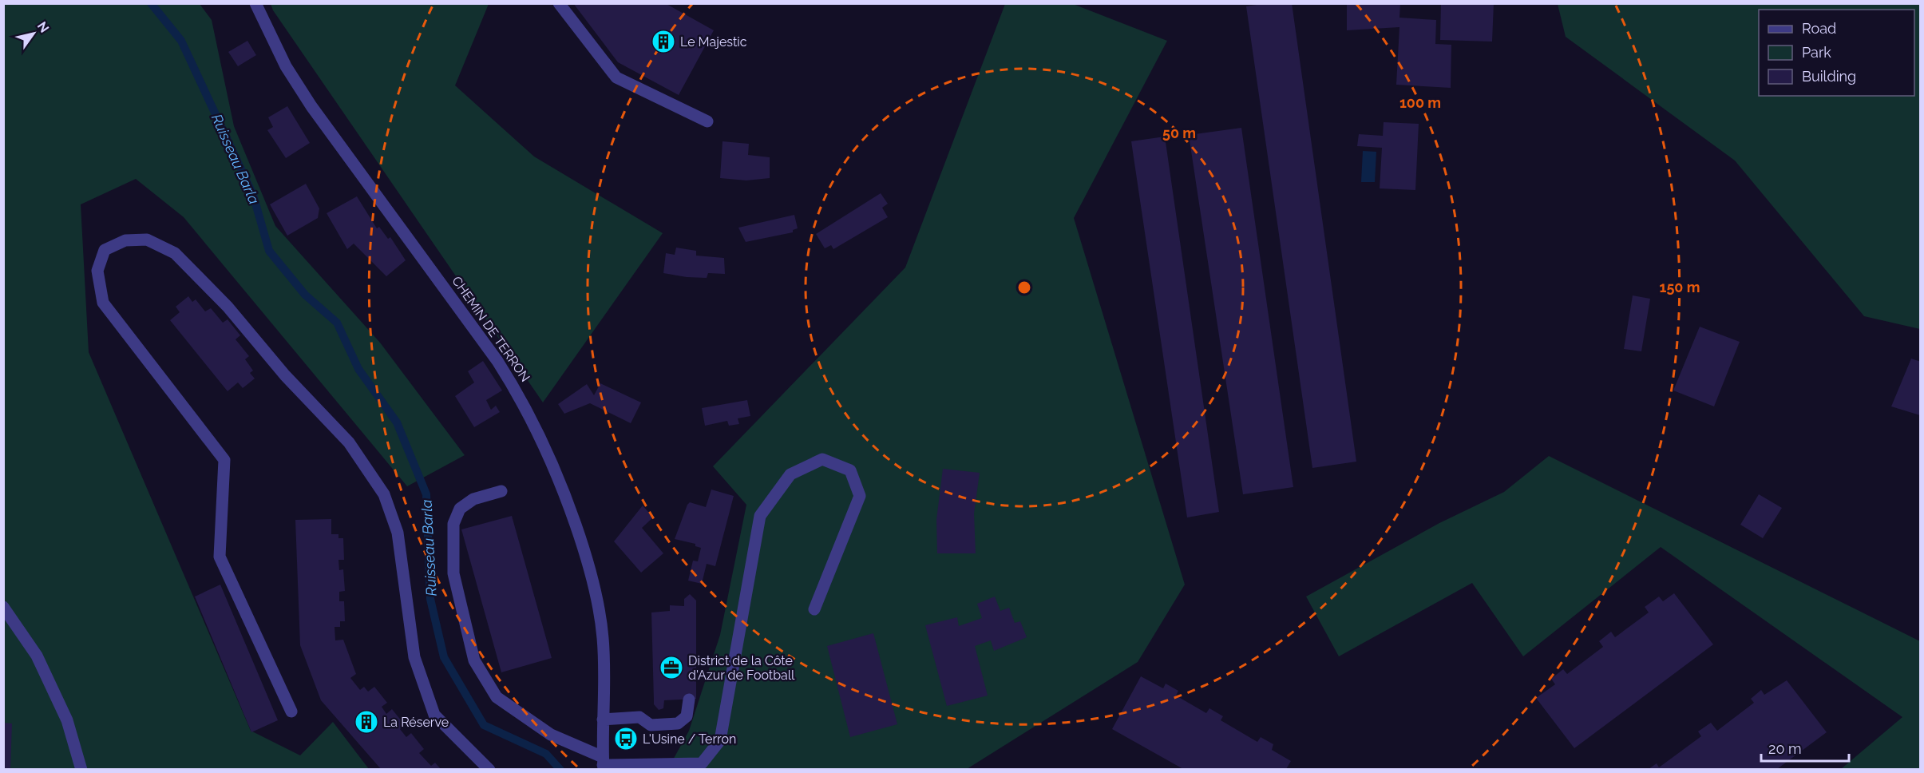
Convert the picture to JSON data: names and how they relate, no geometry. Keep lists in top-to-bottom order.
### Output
{
  "streets": {
    "street": ["CHEMIN DE TERRON"]
  },
  "water": ["Ruisseau Barla"],
  "places": {
    "building": ["Le Majestic", "La Réserve"],
    "office": ["District de la Côte d'Azur de Football"],
    "bus stop": ["L'Usine / Terron"]
  },
  "legend": ["Road", "Park", "Building"],
  "scale_bar": "20 m",
  "north": "top right",
  "rings": ["100 m", "50 m", "150 m"]
}
